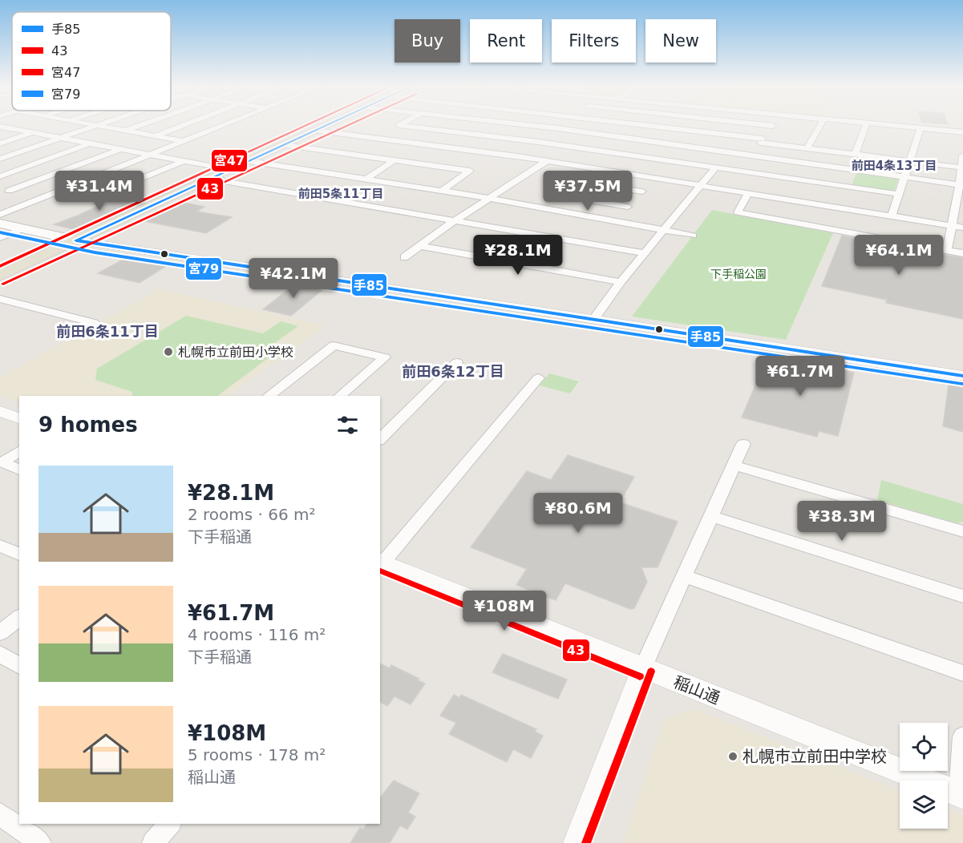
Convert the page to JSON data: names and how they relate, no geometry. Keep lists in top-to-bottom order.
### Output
{
  "streets": {
    "street": ["稲山通"]
  },
  "districts": [
    "前田4条13丁目",
    "前田5条11丁目",
    "前田6条11丁目",
    "前田6条12丁目"
  ],
  "parks": ["下手稲公園"],
  "places": ["札幌市立前田小学校", "札幌市立前田中学校"],
  "lines": [
    "transit line 手85",
    "transit line 43",
    "transit line 宮47",
    "transit line 宮79"
  ],
  "legend": [
    "手85",
    "43",
    "宮47",
    "宮79"
  ],
  "page": {
    "chip": [
      "Buy",
      "Rent",
      "Filters",
      "New"
    ],
    "price": [
      "¥31.4M",
      "¥37.5M",
      "¥28.1M",
      "¥64.1M",
      "¥42.1M",
      "¥61.7M",
      "¥80.6M",
      "¥38.3M",
      "¥108M"
    ],
    "heading": "9 homes",
    "list": [
      {
        "name": "¥28.1M",
        "note": "2 rooms · 66 m² · 下手稲通"
      },
      {
        "name": "¥61.7M",
        "note": "4 rooms · 116 m² · 下手稲通"
      },
      {
        "name": "¥108M",
        "note": "5 rooms · 178 m² · 稲山通"
      }
    ]
  }
}
